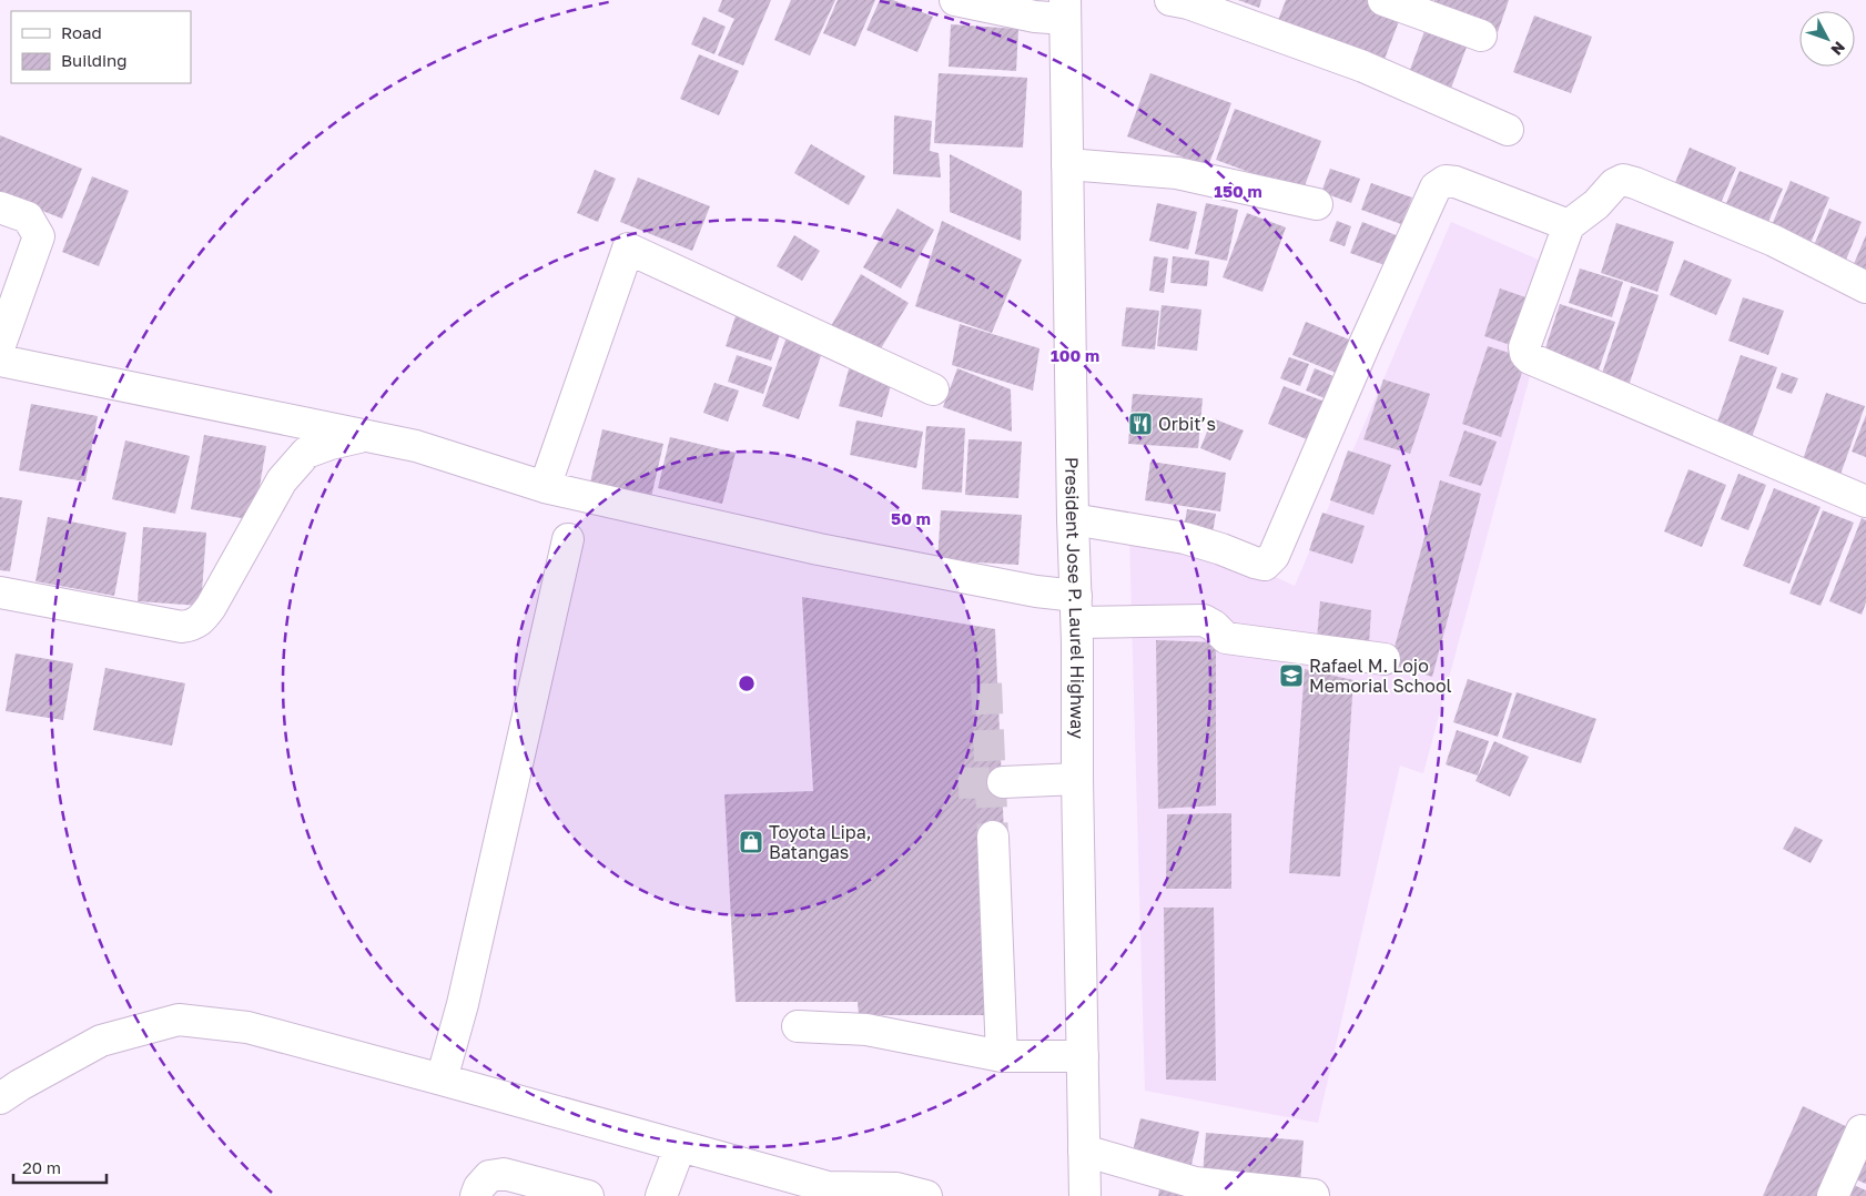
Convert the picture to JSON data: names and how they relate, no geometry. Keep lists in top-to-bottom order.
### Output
{
  "streets": {
    "main road": ["President Jose P. Laurel Highway"]
  },
  "places": {
    "restaurant": ["Orbit’s"],
    "school or university": ["Rafael M. Lojo Memorial School"],
    "shop": ["Toyota Lipa, Batangas"]
  },
  "legend": ["Road", "Building"],
  "scale_bar": "20 m",
  "north": "bottom right",
  "rings": ["150 m", "100 m", "50 m"]
}
